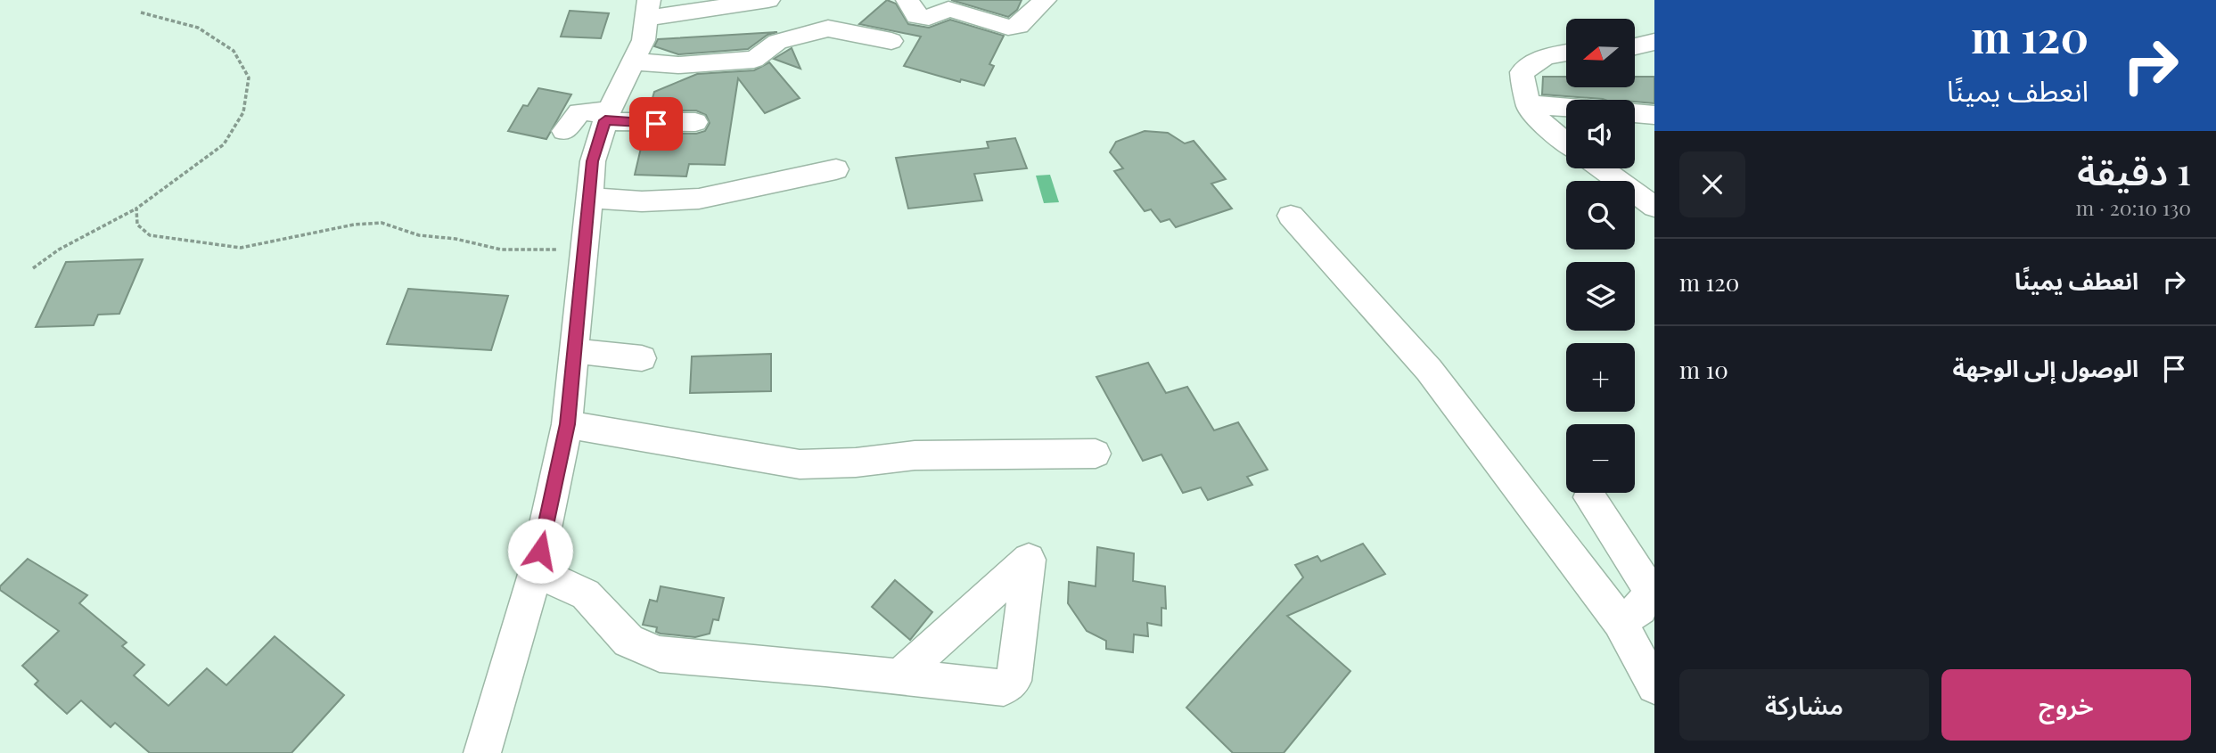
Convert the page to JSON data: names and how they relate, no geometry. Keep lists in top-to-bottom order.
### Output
{
  "north": "left",
  "page": {
    "turn": ["120 m", "انعطف يمينًا"],
    "map_buttons": ["+", "−"],
    "heading": ["1 دقيقة", "130 m · 20:10"],
    "list": [
      {
        "name": "انعطف يمينًا",
        "value": "120 m"
      },
      {
        "name": "الوصول إلى الوجهة",
        "value": "10 m"
      }
    ],
    "buttons": ["خروج", "مشاركة"]
  }
}
